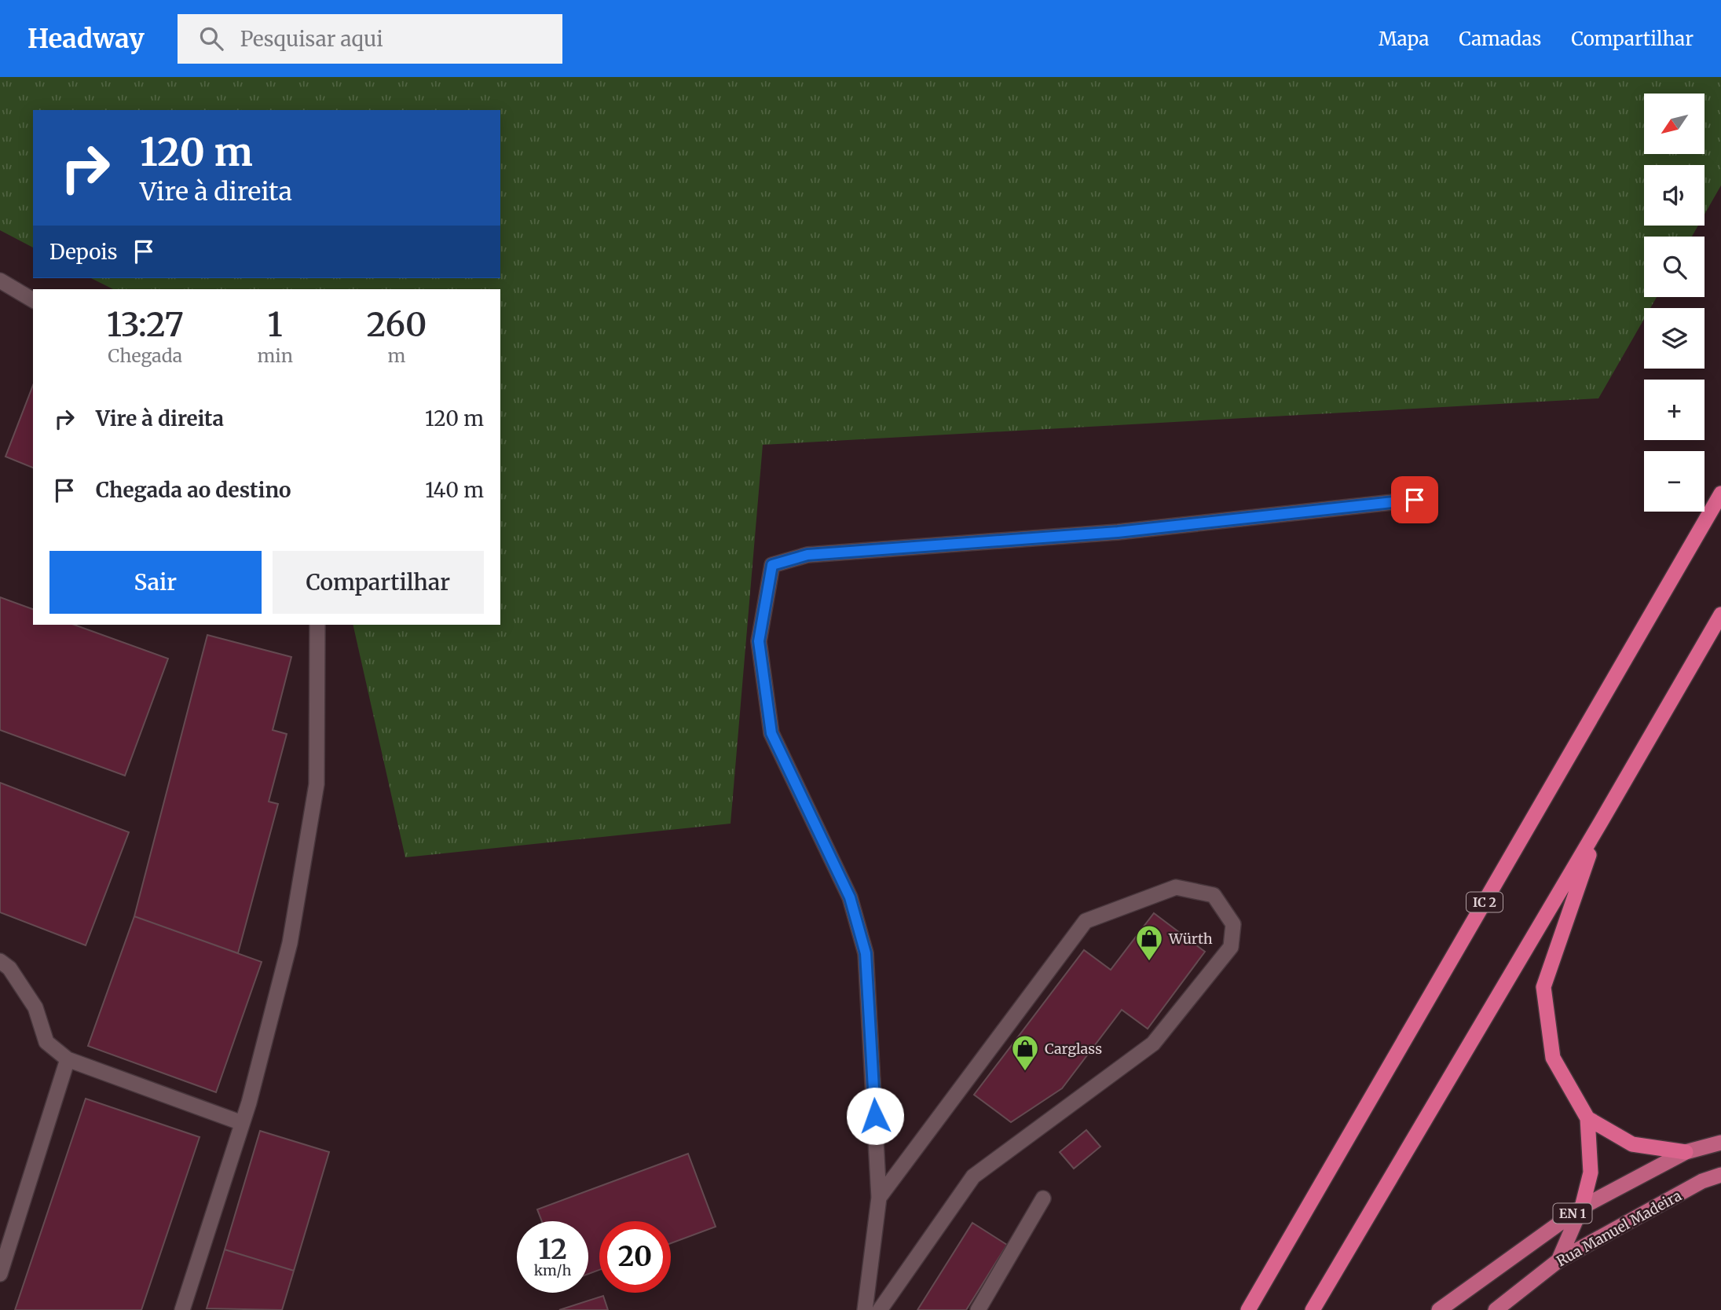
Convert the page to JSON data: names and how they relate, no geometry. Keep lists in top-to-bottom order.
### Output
{
  "streets": {
    "highway": ["IC 2"],
    "main road": ["EN 1", "Rua Manuel Madeira"]
  },
  "places": {
    "shop": ["Würth", "Carglass"]
  },
  "north": "bottom left",
  "page": {
    "header": "Headway",
    "search": "Pesquisar aqui",
    "nav": ["Mapa", "Camadas", "Compartilhar"],
    "map_buttons": ["+", "−"],
    "turn": ["120 m", "Vire à direita"],
    "then": "Depois",
    "eta": [
      "13:27",
      "Chegada",
      "1",
      "min",
      "260",
      "m"
    ],
    "list": [
      {
        "name": "Vire à direita",
        "value": "120 m"
      },
      {
        "name": "Chegada ao destino",
        "value": "140 m"
      }
    ],
    "buttons": ["Sair", "Compartilhar"],
    "speed": "12 km/h",
    "limit": "20"
  }
}
